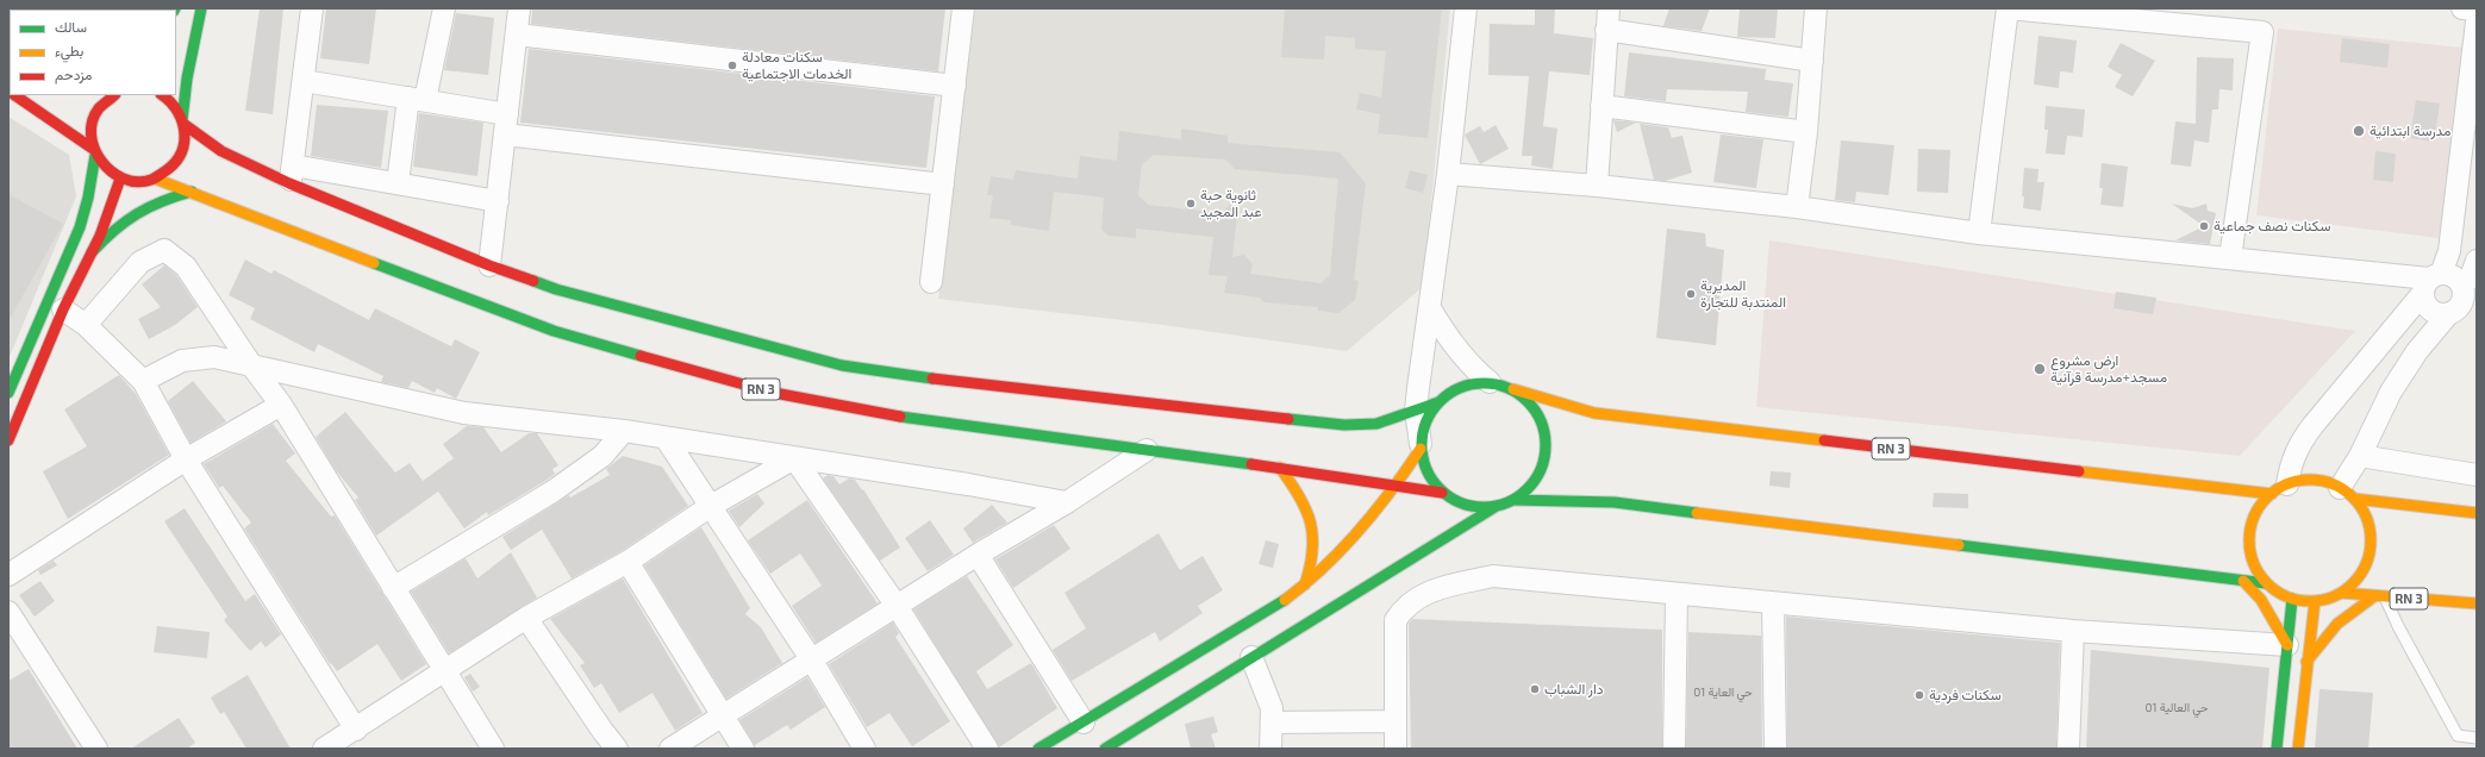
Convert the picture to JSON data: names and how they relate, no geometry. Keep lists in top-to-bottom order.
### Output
{
  "streets": {
    "main road": ["RN 3"]
  },
  "places": [
    "سكنات معادلة الخدمات الاجتماعية",
    "مدرسة ابتدائية",
    "ثانوية حبة عبد المجيد",
    "سكنات نصف جماعية",
    "المديرية المنتدبة للتجارة",
    "ارض مشروع مسجد+مدرسة قرآنية",
    "دار الشباب",
    "سكنات فردية"
  ],
  "house_numbers": ["حي العاية 01", "حي العالية 01"],
  "legend": ["سالك", "بطيء", "مزدحم"]
}
